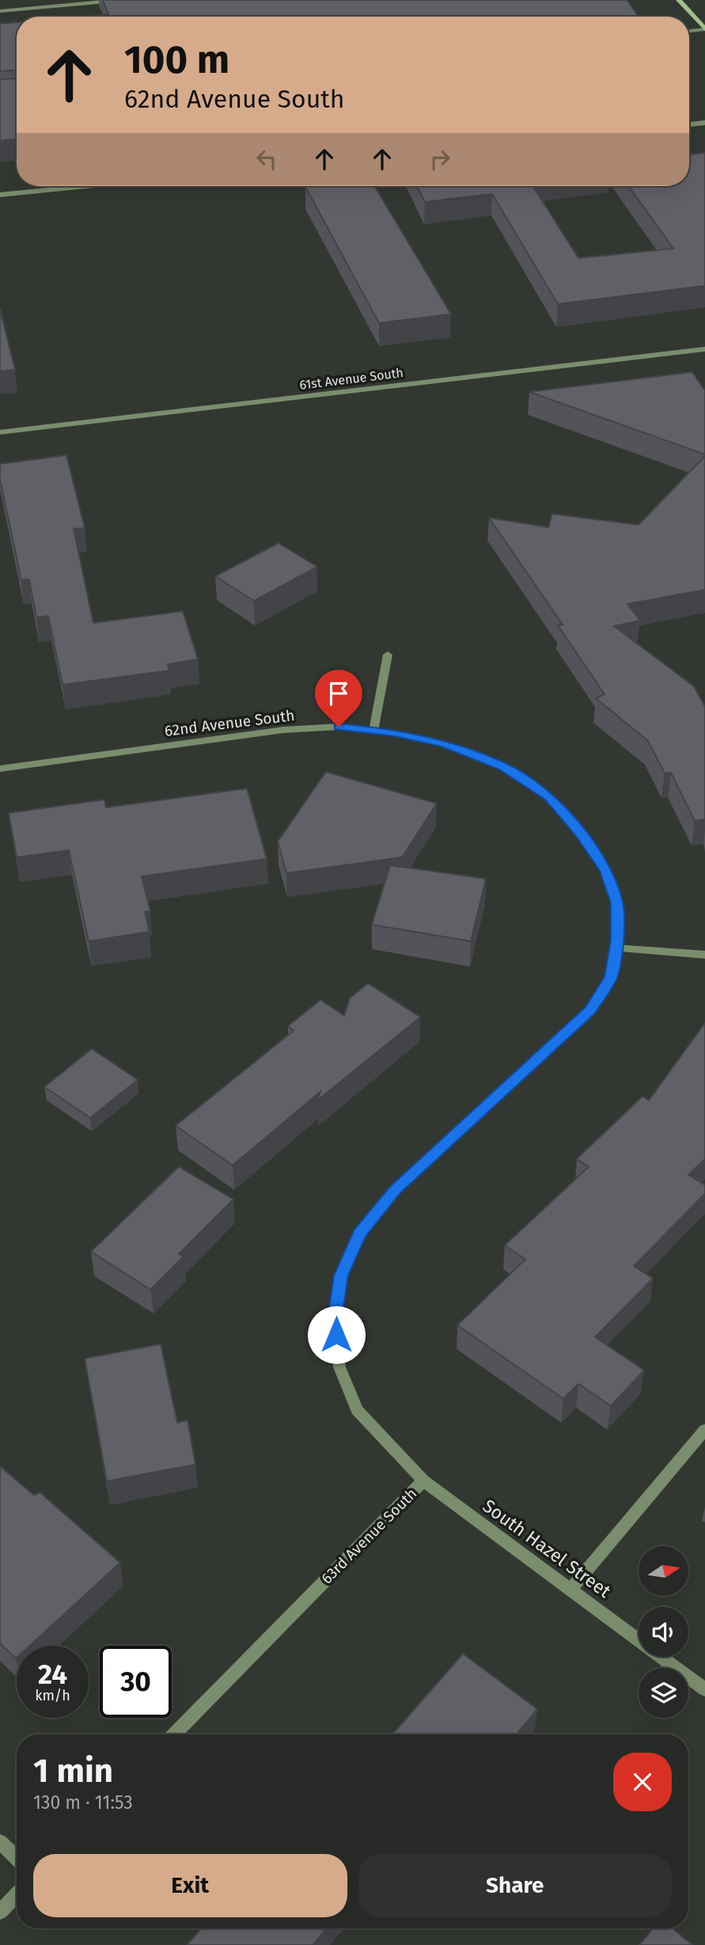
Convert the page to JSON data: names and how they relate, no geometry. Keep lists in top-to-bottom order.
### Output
{
  "streets": {
    "street": [
      "61st Avenue South",
      "62nd Avenue South",
      "63rd Avenue South",
      "South Hazel Street"
    ]
  },
  "crossings": [
    ["62nd Avenue South", "63rd Avenue South"],
    ["63rd Avenue South", "South Hazel Street"]
  ],
  "north": "right",
  "page": {
    "turn": ["100 m", "62nd Avenue South"],
    "speed": "24 km/h",
    "limit": "30",
    "heading": ["1 min", "130 m · 11:53"],
    "buttons": ["Exit", "Share"]
  }
}
